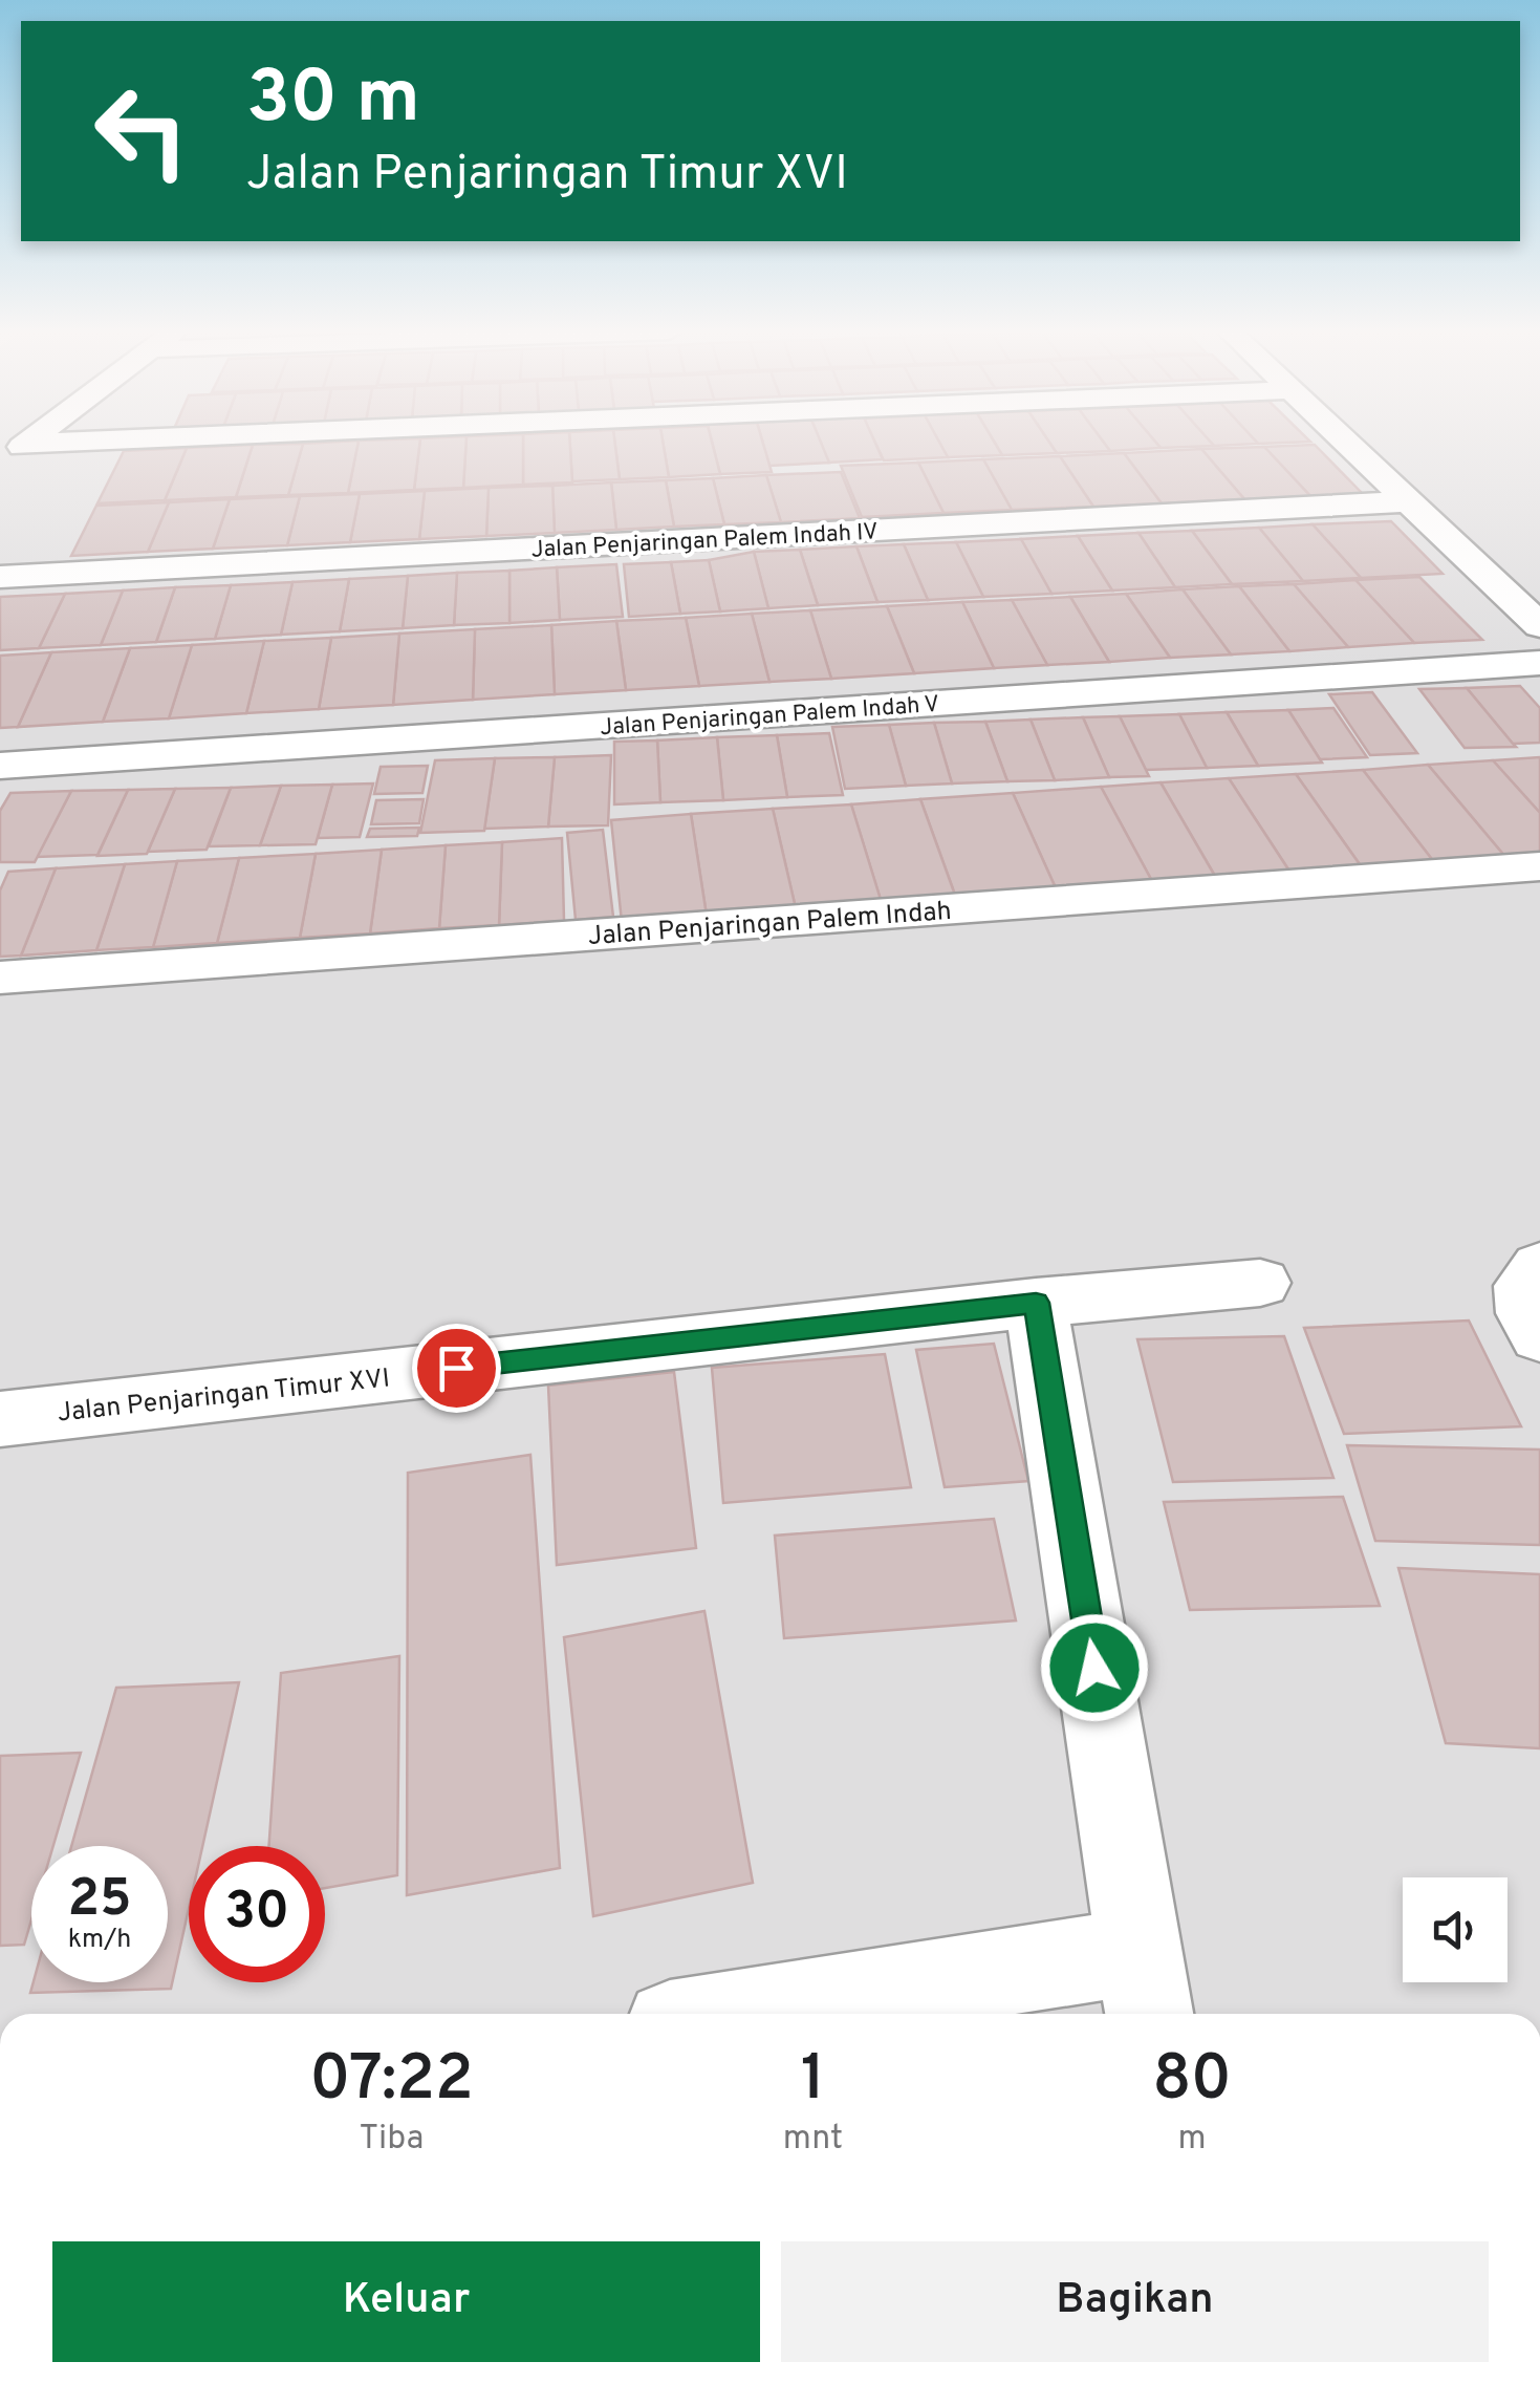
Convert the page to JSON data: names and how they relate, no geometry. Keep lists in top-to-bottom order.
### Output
{
  "streets": {
    "street": [
      "Jalan Penjaringan Palem Indah IV",
      "Jalan Penjaringan Palem Indah V",
      "Jalan Penjaringan Palem Indah",
      "Jalan Penjaringan Timur XVI"
    ]
  },
  "page": {
    "turn": ["30 m", "Jalan Penjaringan Timur XVI"],
    "speed": "25 km/h",
    "limit": "30",
    "eta": [
      "07:22",
      "Tiba",
      "1",
      "mnt",
      "80",
      "m"
    ],
    "buttons": ["Keluar", "Bagikan"]
  }
}
